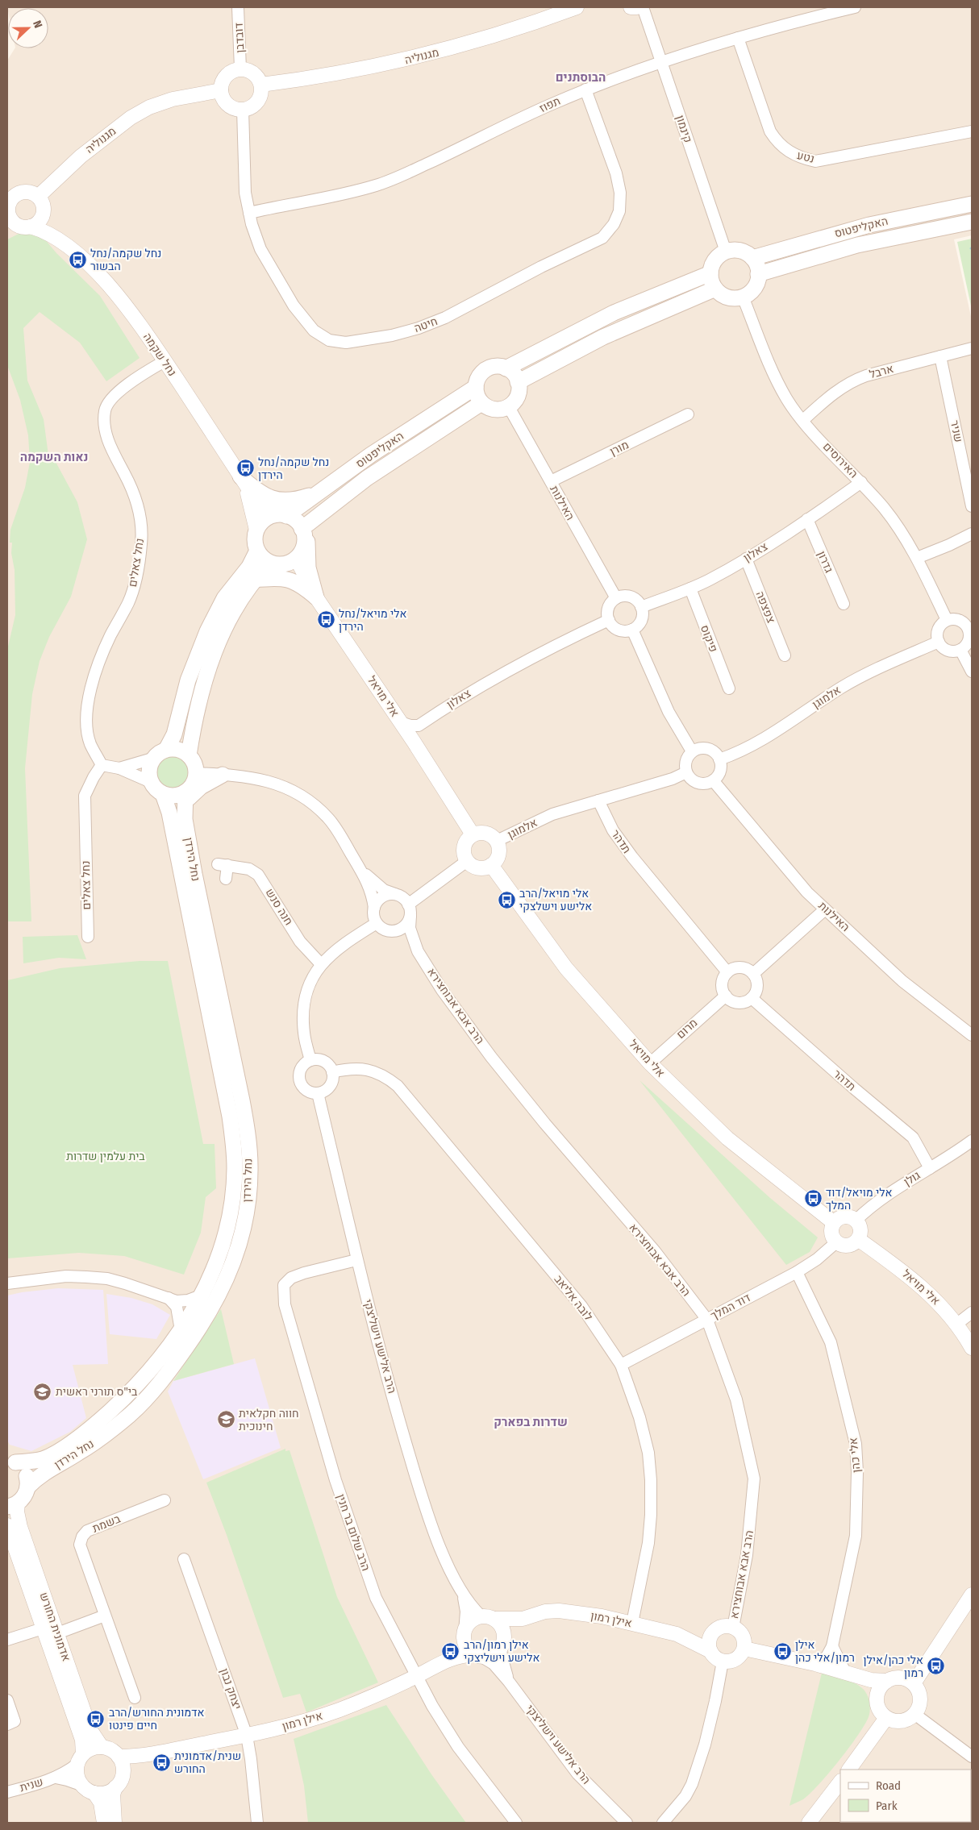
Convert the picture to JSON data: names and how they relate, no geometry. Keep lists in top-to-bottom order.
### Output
{
  "streets": {
    "main road": ["האקליפטוס", "נחל הירדן"],
    "street": [
      "דובדבן",
      "מגנוליה",
      "תפוז",
      "קינמון",
      "נטע",
      "חיטה",
      "נחל שקמה",
      "ארבל",
      "שניר",
      "מורן",
      "האירוסים",
      "האילנות",
      "צאלון",
      "גדרון",
      "נחל צאלים",
      "צפצפה",
      "פיקוס",
      "אלי מויאל",
      "אלמוגן",
      "תדהר",
      "חנה סנש",
      "הרב אבא אבוחצירא",
      "מרום",
      "גולן",
      "לובה אליאב",
      "דוד המלך",
      "הרב אלישע וישליצקי",
      "אלי כהן",
      "בשמת",
      "הרב שלום בר חנין",
      "אילן רמון",
      "אדמונית החורש",
      "יצחק נבון",
      "שנית"
    ]
  },
  "crossings": [
    ["דובדבן", "מגנוליה"],
    ["דובדבן", "חיטה"],
    ["מגנוליה", "חיטה"],
    ["מגנוליה", "נחל שקמה"],
    ["תפוז", "קינמון"],
    ["תפוז", "נטע"],
    ["תפוז", "חיטה"],
    ["קינמון", "האקליפטוס"],
    ["קינמון", "האירוסים"],
    ["האקליפטוס", "נחל שקמה"],
    ["האקליפטוס", "האירוסים"],
    ["האקליפטוס", "האילנות"],
    ["האקליפטוס", "אלי מויאל"],
    ["נחל שקמה", "נחל צאלים"],
    ["נחל שקמה", "אלי מויאל"],
    ["ארבל", "שניר"],
    ["ארבל", "האירוסים"],
    ["מורן", "האילנות"],
    ["האירוסים", "צאלון"],
    ["האירוסים", "אלמוגן"],
    ["האילנות", "צאלון"],
    ["האילנות", "אלמוגן"],
    ["צאלון", "גדרון"],
    ["צאלון", "צפצפה"],
    ["צאלון", "פיקוס"],
    ["אלי מויאל", "אלמוגן"],
    ["אלי מויאל", "מרום"],
    ["אלי מויאל", "גולן"],
    ["אלי מויאל", "דוד המלך"],
    ["אלמוגן", "תדהר"],
    ["תדהר", "מרום"],
    ["תדהר", "גולן"],
    ["נחל הירדן", "אדמונית החורש"],
    ["הרב אבא אבוחצירא", "דוד המלך"],
    ["הרב אבא אבוחצירא", "אילן רמון"],
    ["גולן", "דוד המלך"],
    ["לובה אליאב", "דוד המלך"],
    ["לובה אליאב", "הרב אלישע וישליצקי"],
    ["לובה אליאב", "אילן רמון"],
    ["דוד המלך", "אלי כהן"],
    ["הרב אלישע וישליצקי", "הרב שלום בר חנין"],
    ["הרב אלישע וישליצקי", "אילן רמון"],
    ["הרב שלום בר חנין", "אילן רמון"],
    ["אילן רמון", "אדמונית החורש"],
    ["אילן רמון", "יצחק נבון"],
    ["אילן רמון", "שנית"],
    ["אדמונית החורש", "שנית"]
  ],
  "districts": ["הבוסתנים", "נאות השקמה", "שדרות בפארק"],
  "parks": ["בית עלמין שדרות"],
  "places": {
    "bus stop": [
      "נחל שקמה/נחל הבשור",
      "נחל שקמה/נחל הירדן",
      "אלי מויאל/נחל הירדן",
      "אלי מויאל/הרב אלישע וישלצקי",
      "אלי מויאל/דוד המלך",
      "אילן רמון/הרב אלישע וישליצקי",
      "אילן רמון/אלי כהן",
      "אלי כהן/אילן רמון",
      "אדמונית החורש/הרב חיים פינטו",
      "שנית/אדמונית החורש"
    ],
    "school or university": ["בי\"ס תורני ראשית", "חווה חקלאית חינוכית"]
  },
  "legend": ["Road", "Park"],
  "north": "right"
}
